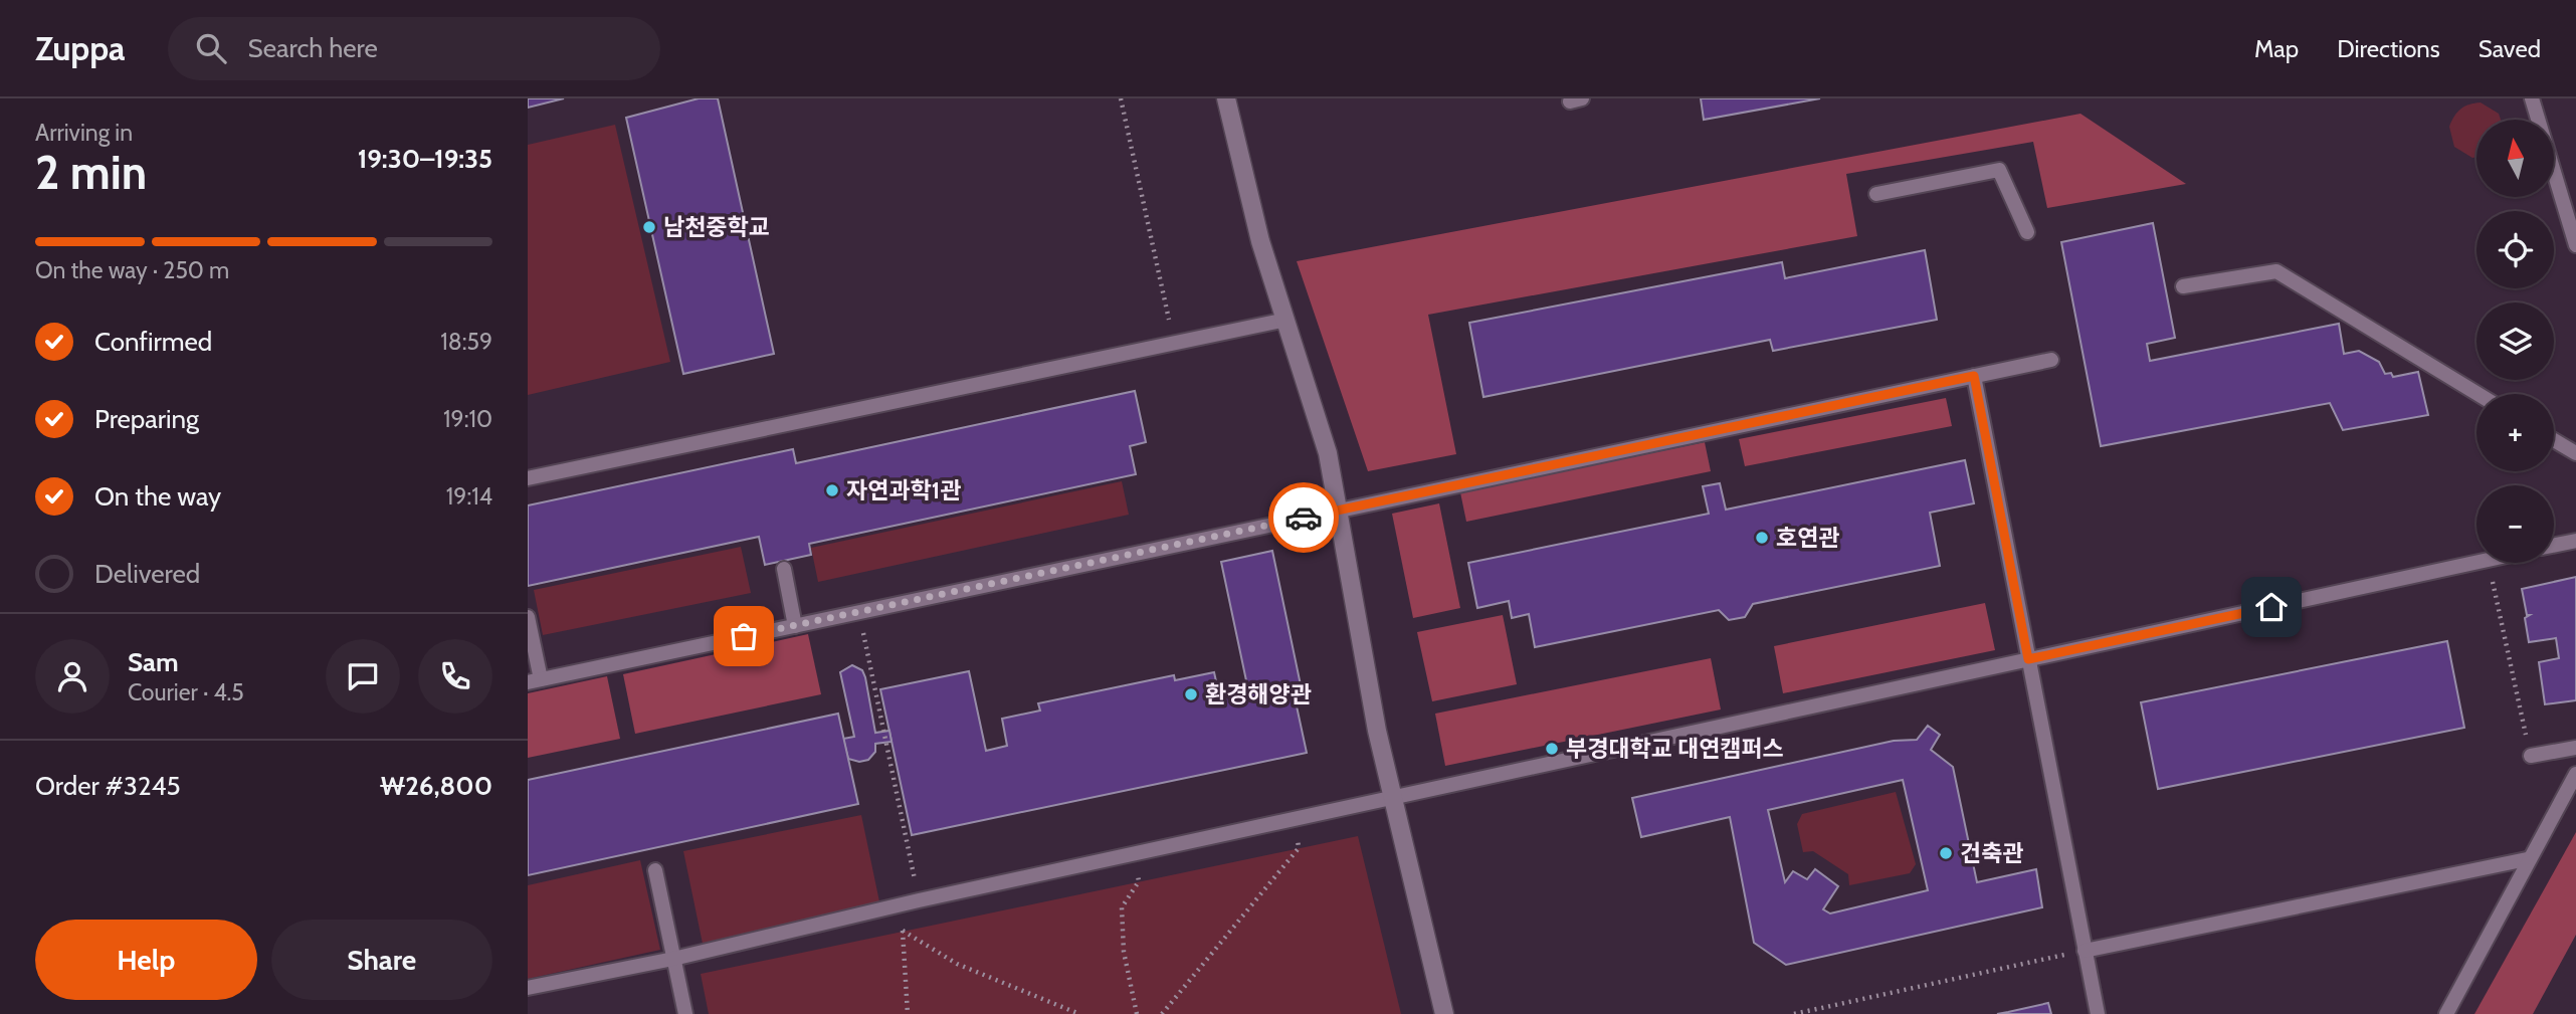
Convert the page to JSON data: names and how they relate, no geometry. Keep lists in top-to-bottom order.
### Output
{
  "places": [
    "남천중학교",
    "자연과학1관",
    "호연관",
    "환경해양관",
    "부경대학교 대연캠퍼스",
    "건축관"
  ],
  "north": "top",
  "page": {
    "header": "Zuppa",
    "search": "Search here",
    "nav": ["Map", "Directions", "Saved"],
    "heading": ["2 min", "Arriving in", "19:30–19:35"],
    "panel": [
      "Sam",
      "Courier · 4.5",
      "Order #3245",
      "₩26,800"
    ],
    "map_buttons": ["+", "−"],
    "bar": "On the way · 250 m",
    "list": [
      ["Confirmed", "18:59"],
      ["Preparing", "19:10"],
      ["On the way", "19:14"],
      "Delivered"
    ],
    "buttons": ["Help", "Share"]
  }
}
